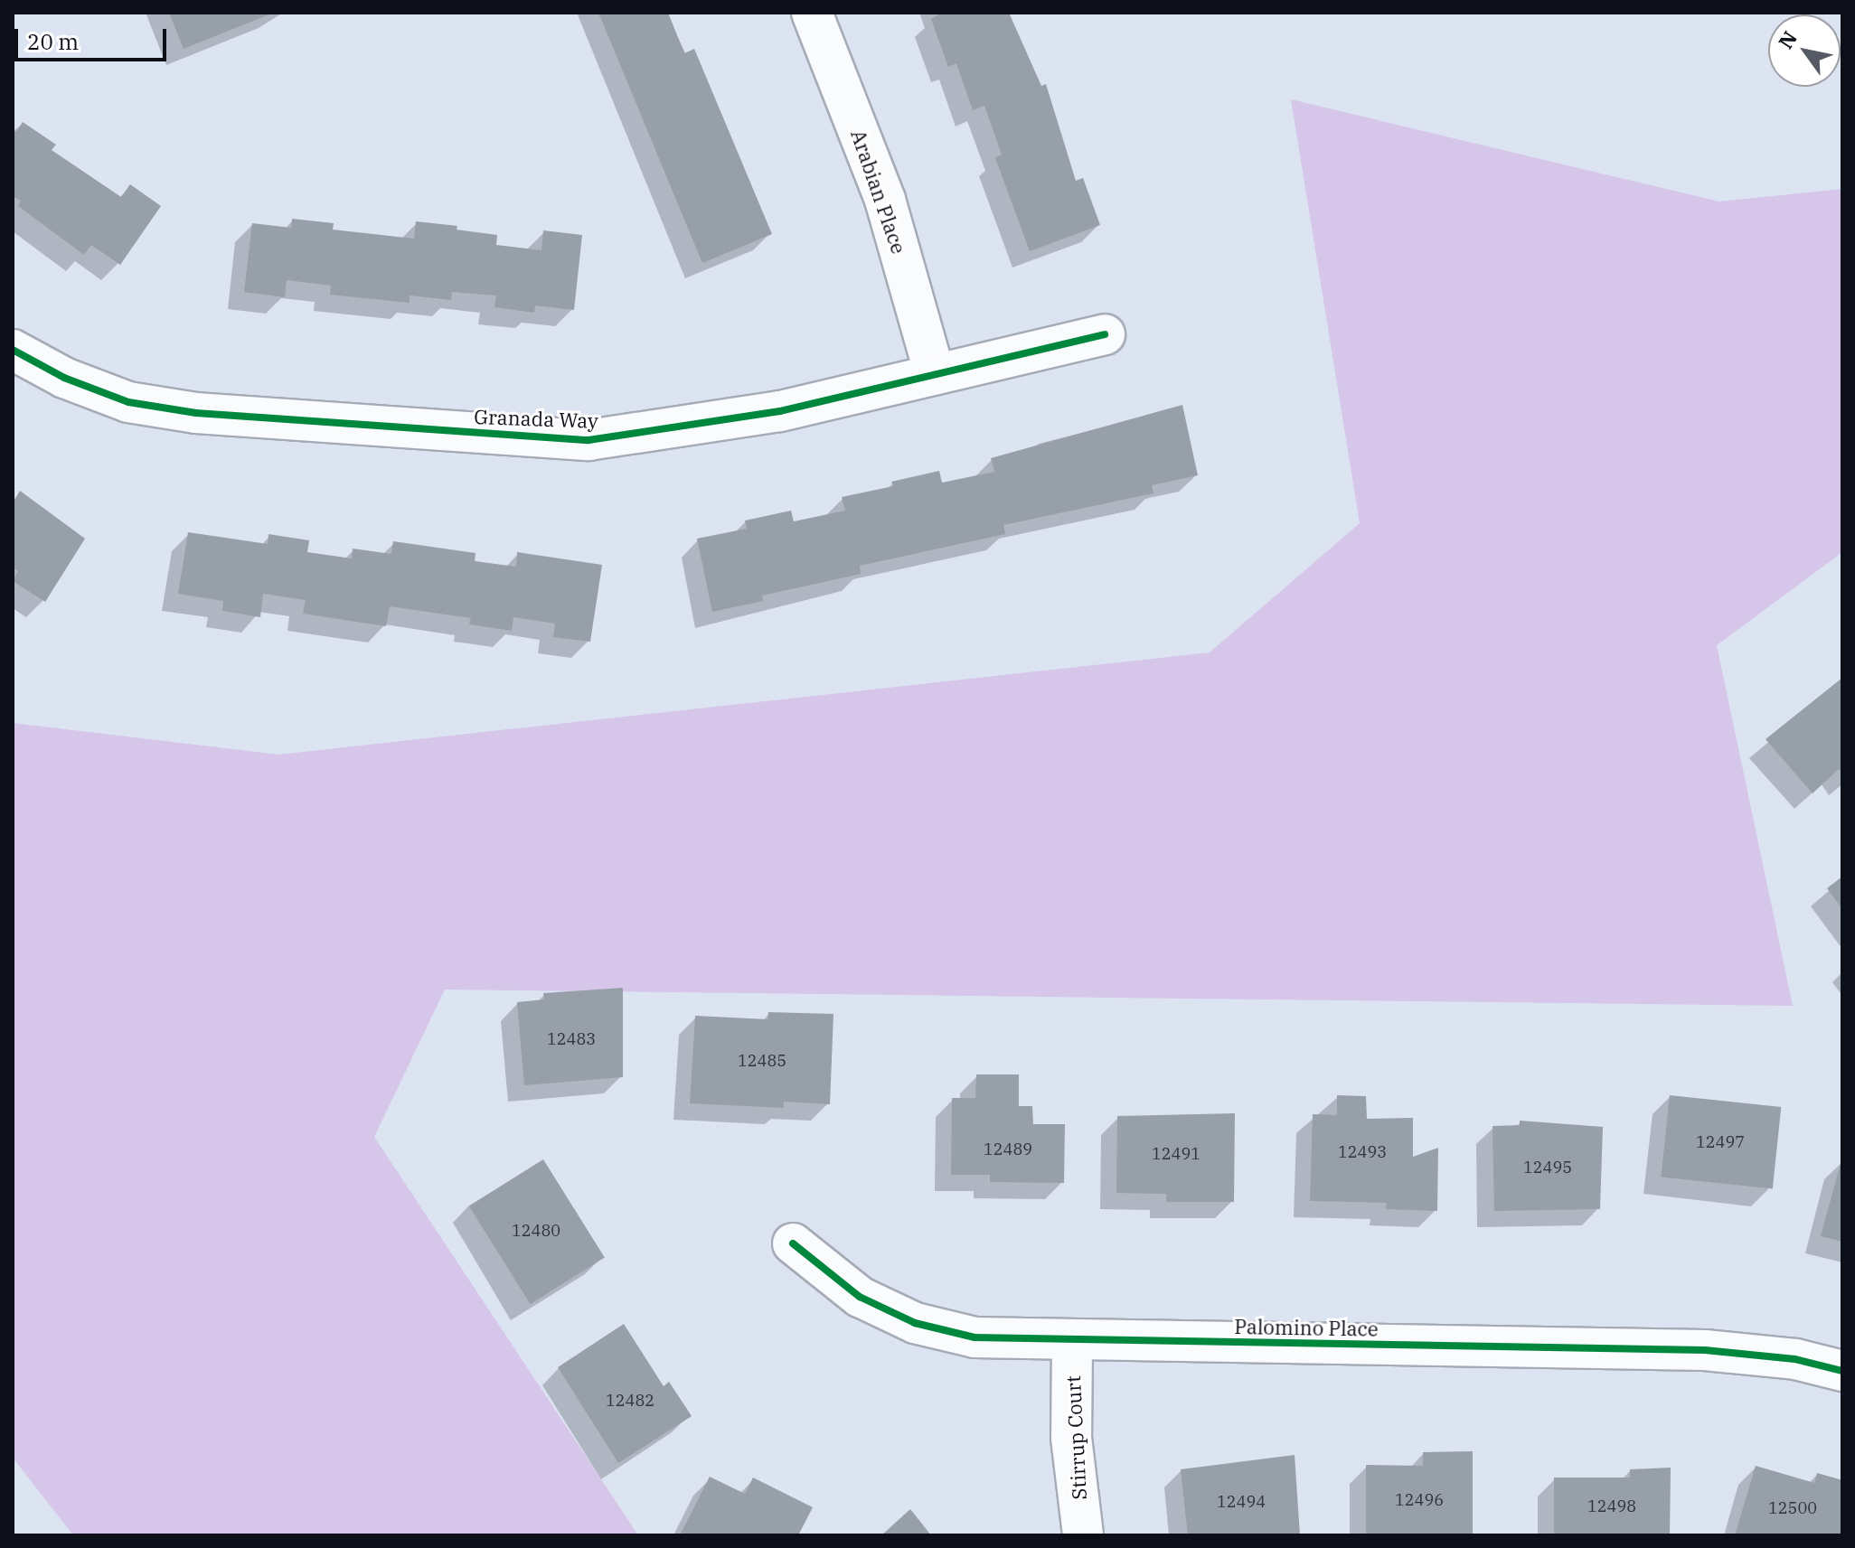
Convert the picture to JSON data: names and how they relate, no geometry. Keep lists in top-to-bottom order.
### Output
{
  "streets": {
    "street": [
      "Arabian Place",
      "Granada Way",
      "Palomino Place",
      "Stirrup Court"
    ]
  },
  "crossings": [
    ["Arabian Place", "Granada Way"],
    ["Palomino Place", "Stirrup Court"]
  ],
  "house_numbers": [
    "12483",
    "12485",
    "12497",
    "12489",
    "12493",
    "12491",
    "12495",
    "12480",
    "12482",
    "12496",
    "12494",
    "12498",
    "12500"
  ],
  "scale_bar": "20 m",
  "north": "top left"
}
